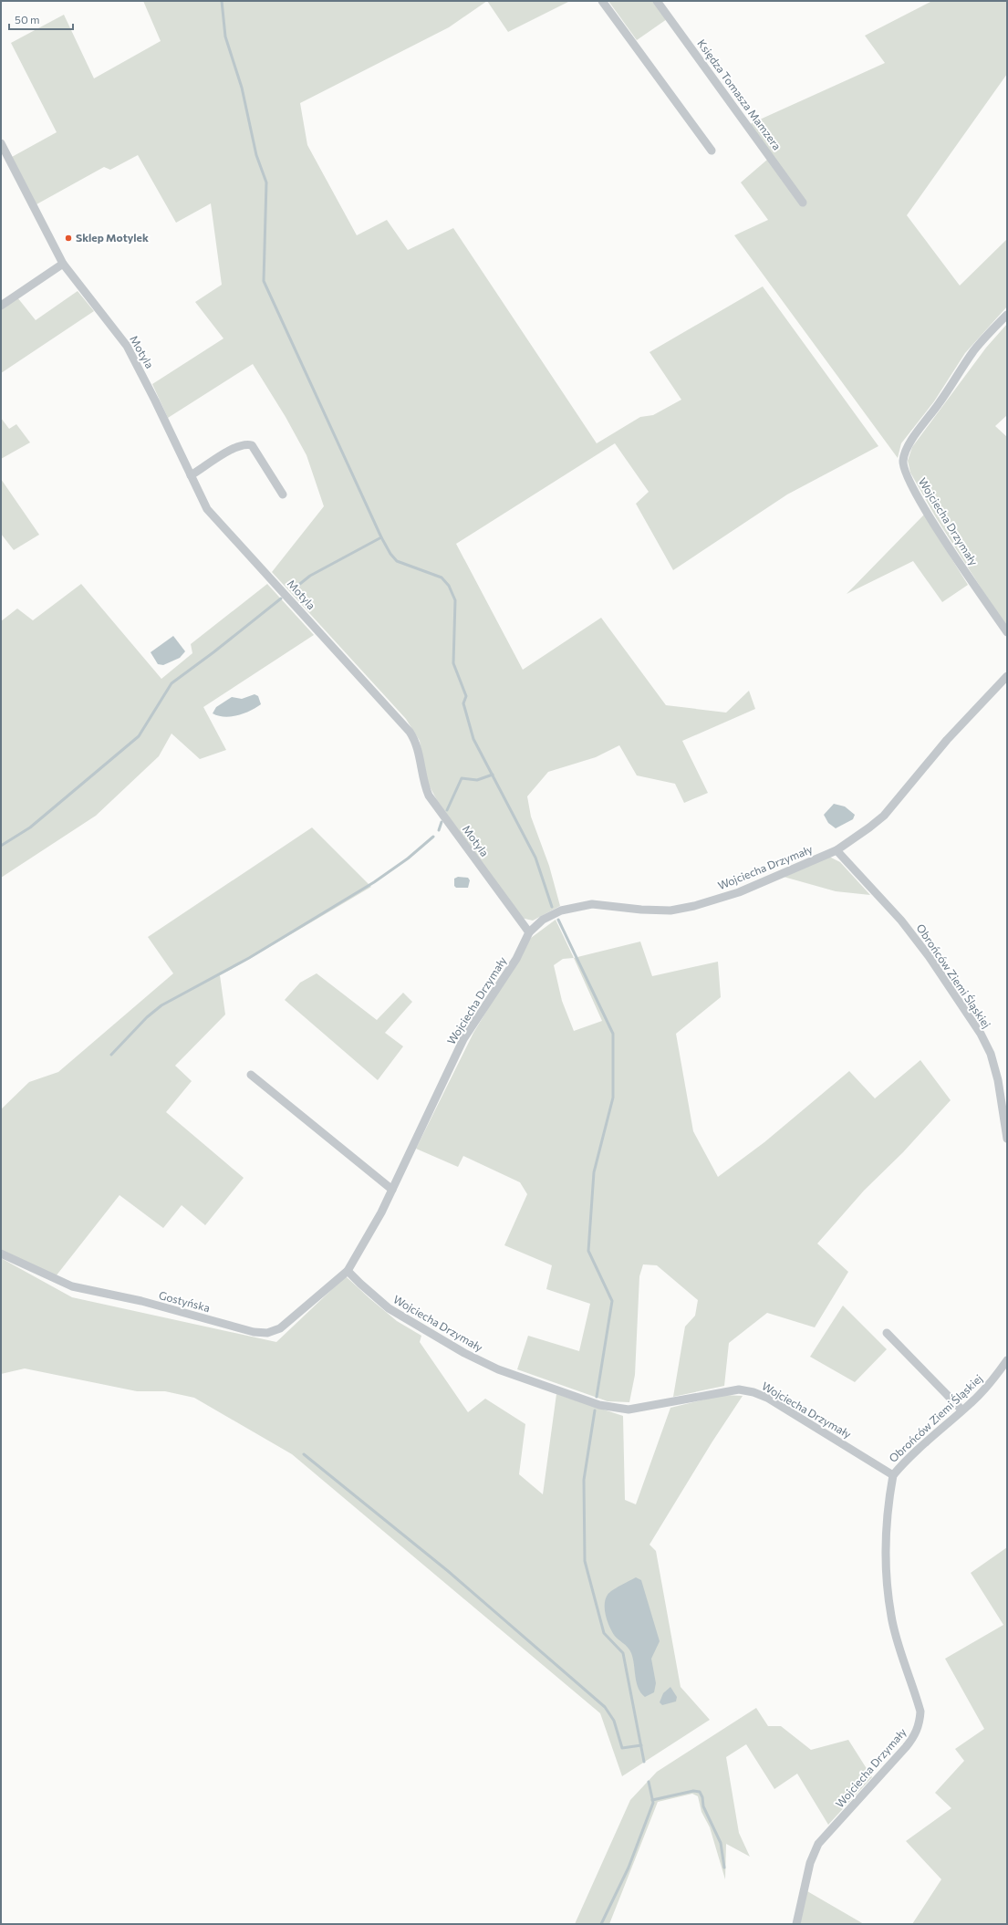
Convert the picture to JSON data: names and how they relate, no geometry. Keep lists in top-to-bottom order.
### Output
{
  "streets": {
    "street": [
      "Księdza Tomasza Mamzera",
      "Motyla",
      "Wojciecha Drzymały",
      "Obrońców Ziemi Śląskiej",
      "Gostyńska"
    ]
  },
  "crossings": [
    ["Motyla", "Wojciecha Drzymały"],
    ["Wojciecha Drzymały", "Obrońców Ziemi Śląskiej"],
    ["Wojciecha Drzymały", "Gostyńska"]
  ],
  "places": ["Sklep Motylek"],
  "scale_bar": "50 m"
}
